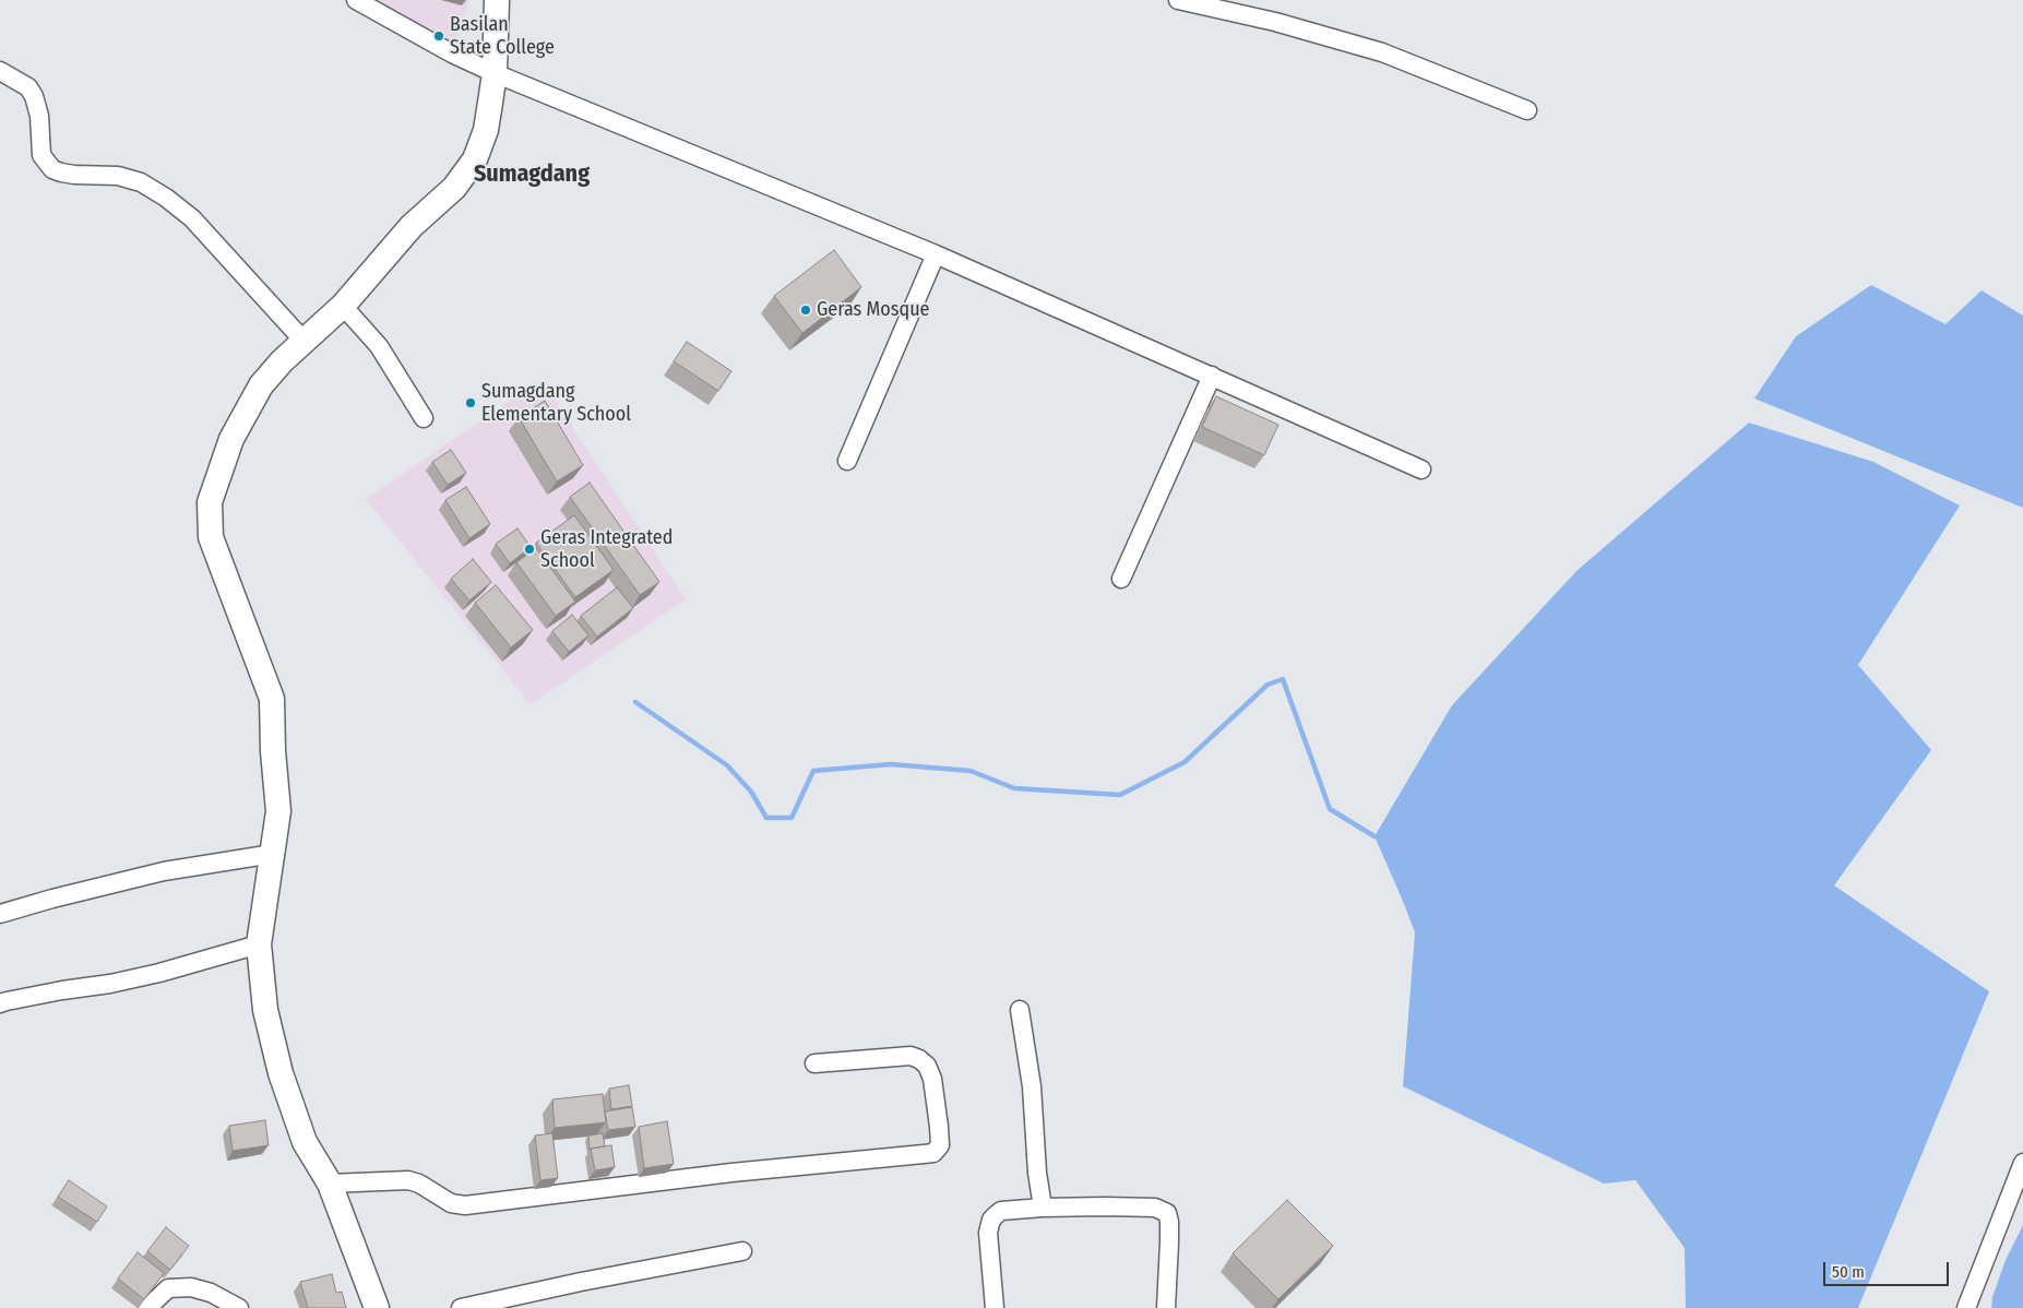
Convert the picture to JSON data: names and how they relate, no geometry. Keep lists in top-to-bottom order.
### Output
{
  "districts": ["Sumagdang"],
  "places": [
    "Basilan State College",
    "Geras Mosque",
    "Sumagdang Elementary School",
    "Geras Integrated School"
  ],
  "scale_bar": "50 m"
}
